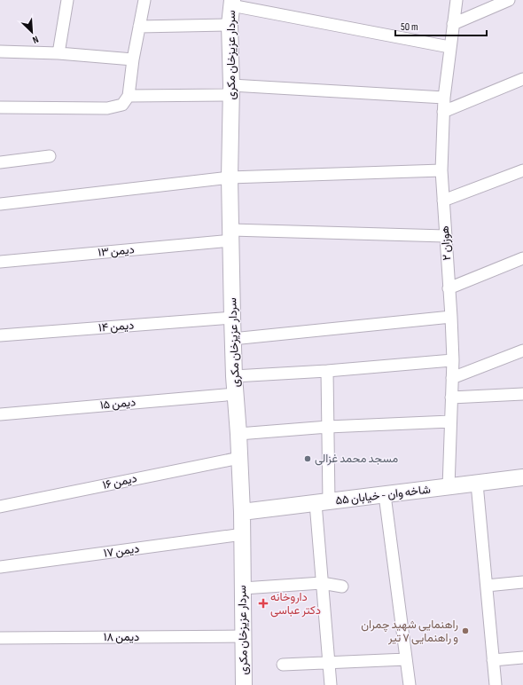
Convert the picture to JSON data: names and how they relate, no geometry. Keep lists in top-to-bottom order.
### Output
{
  "streets": {
    "street": [
      "سردار عزیزخان مکری",
      "هوزان ۲",
      "دیمن ۱۳",
      "دیمن ۱۴",
      "دیمن ۱۵",
      "دیمن ۱۶",
      "شاخه وان - خیابان ۵۵",
      "دیمن ۱۷",
      "دیمن ۱۸"
    ]
  },
  "crossings": [
    ["سردار عزیزخان مکری", "دیمن ۱۳"],
    ["سردار عزیزخان مکری", "دیمن ۱۴"],
    ["سردار عزیزخان مکری", "دیمن ۱۵"],
    ["سردار عزیزخان مکری", "دیمن ۱۶"],
    ["سردار عزیزخان مکری", "شاخه وان - خیابان ۵۵"],
    ["سردار عزیزخان مکری", "دیمن ۱۷"],
    ["سردار عزیزخان مکری", "دیمن ۱۸"],
    ["هوزان ۲", "دیمن ۱۳"],
    ["هوزان ۲", "شاخه وان - خیابان ۵۵"]
  ],
  "places": {
    "other": ["مسجد محمد غزالی", "راهنمایی شهید چمران و راهنمایی ۷ تیر"],
    "health": ["داروخانه دکتر عباسی"]
  },
  "scale_bar": "50 m",
  "north": "bottom right"
}
